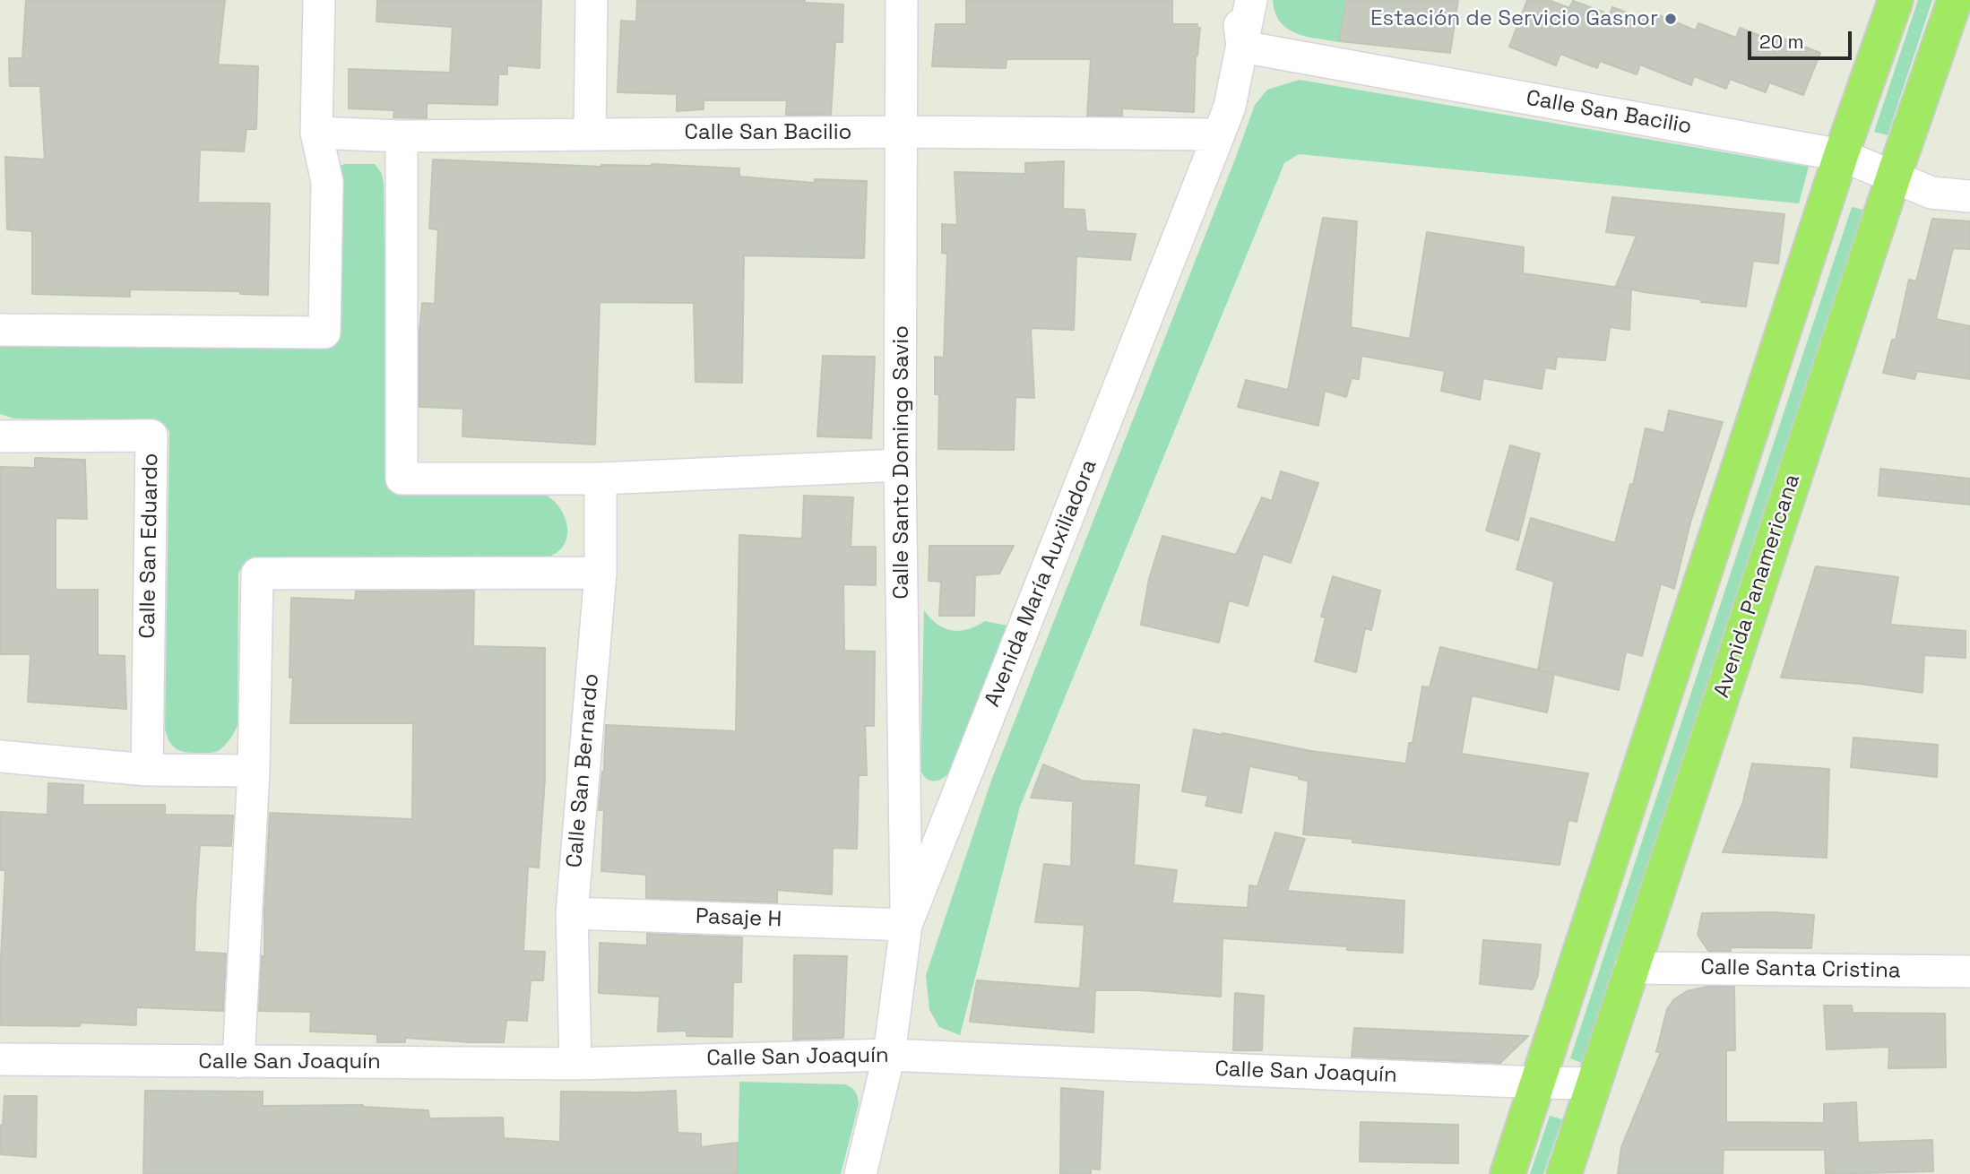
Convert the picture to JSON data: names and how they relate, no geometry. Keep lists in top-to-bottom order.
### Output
{
  "streets": {
    "main road": ["Avenida Panamericana"],
    "street": [
      "Calle San Bacilio",
      "Calle Santo Domingo Savio",
      "Calle San Eduardo",
      "Avenida María Auxiliadora",
      "Calle San Bernardo",
      "Pasaje H",
      "Calle Santa Cristina",
      "Calle San Joaquín"
    ]
  },
  "crossings": [
    ["Calle San Bacilio", "Calle Santo Domingo Savio"],
    ["Calle San Bacilio", "Avenida María Auxiliadora"],
    ["Calle San Bacilio", "Avenida Panamericana"],
    ["Calle Santo Domingo Savio", "Avenida María Auxiliadora"],
    ["Calle Santo Domingo Savio", "Pasaje H"],
    ["Avenida María Auxiliadora", "Pasaje H"],
    ["Avenida María Auxiliadora", "Calle San Joaquín"],
    ["Avenida Panamericana", "Calle Santa Cristina"],
    ["Avenida Panamericana", "Calle San Joaquín"],
    ["Calle San Bernardo", "Pasaje H"],
    ["Calle San Bernardo", "Calle San Joaquín"]
  ],
  "places": ["Estación de Servicio Gasnor"],
  "scale_bar": "20 m"
}
